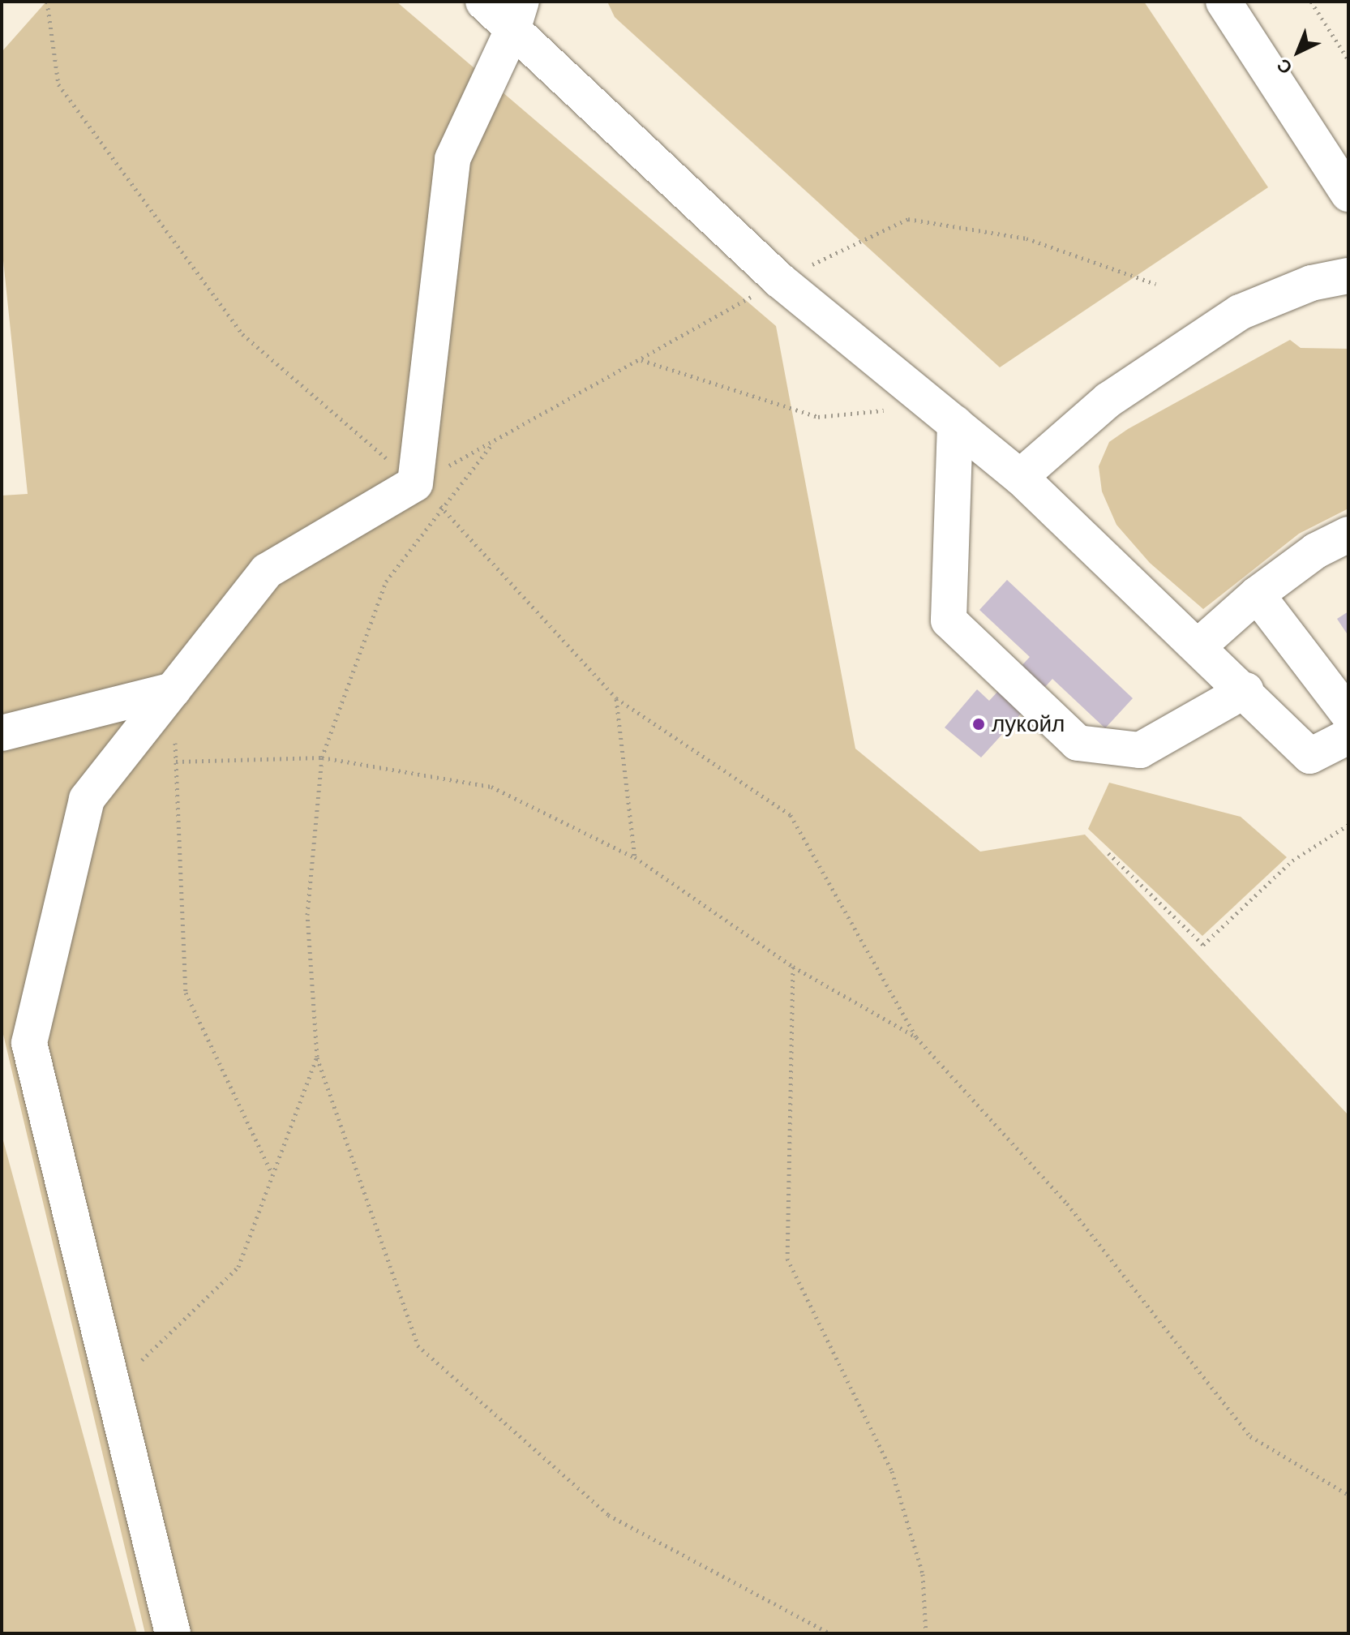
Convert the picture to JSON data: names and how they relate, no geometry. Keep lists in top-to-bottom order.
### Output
{
  "places": ["лукойл"],
  "north": "bottom left"
}
